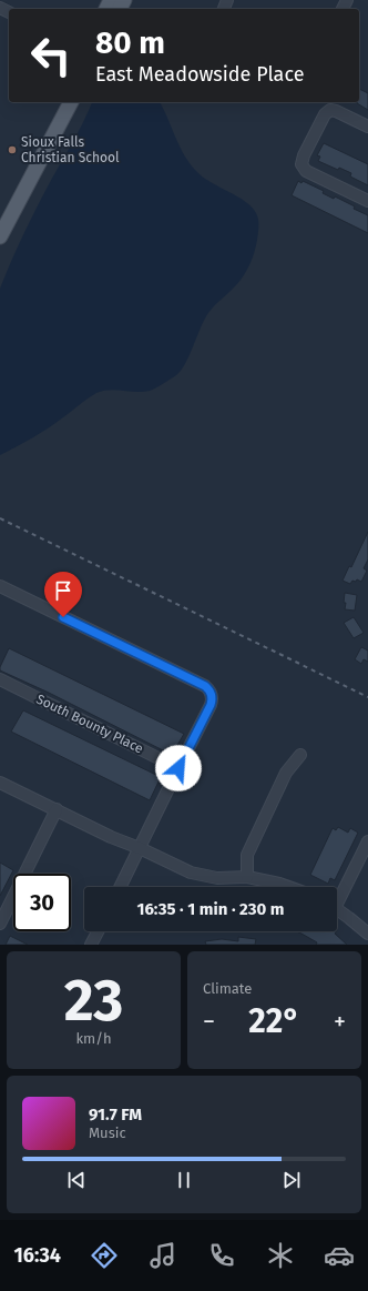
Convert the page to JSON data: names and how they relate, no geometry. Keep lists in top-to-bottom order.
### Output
{
  "streets": {
    "street": ["South Bounty Place"]
  },
  "places": ["Sioux Falls Christian School"],
  "page": {
    "turn": ["80 m", "East Meadowside Place"],
    "limit": "30",
    "trip": "16:35 · 1 min · 230 m",
    "tile": [
      ["23", "km/h"],
      "Climate"
    ],
    "heat": ["−", "22°", "+"],
    "song": ["91.7 FM", "Music"],
    "tabs": "16:34"
  }
}
